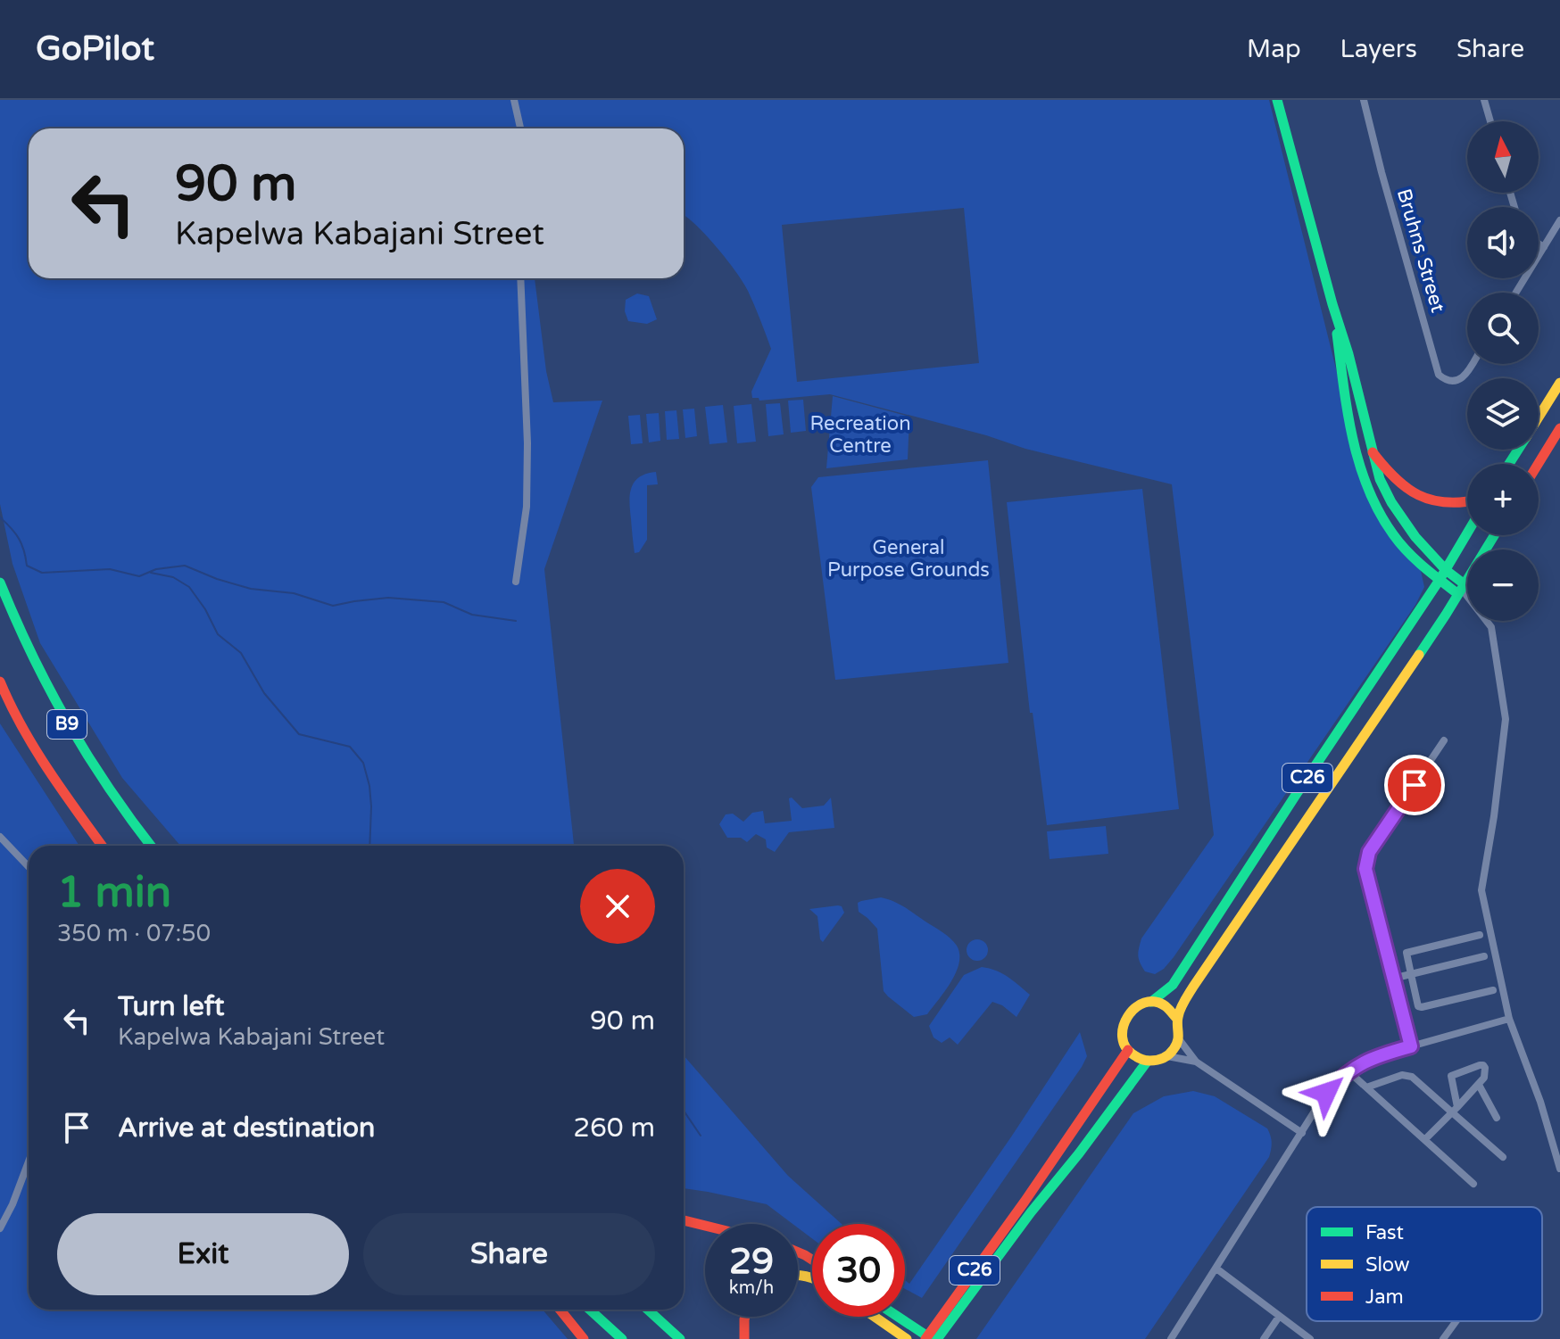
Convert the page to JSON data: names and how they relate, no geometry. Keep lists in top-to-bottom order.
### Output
{
  "streets": {
    "main road": ["B9", "C26"],
    "street": ["Bruhns Street"]
  },
  "parks": ["Recreation Centre", "General Purpose Grounds"],
  "legend": ["Fast", "Slow", "Jam"],
  "north": "top",
  "page": {
    "header": "GoPilot",
    "nav": ["Map", "Layers", "Share"],
    "map_buttons": ["+", "−"],
    "turn": ["90 m", "Kapelwa Kabajani Street"],
    "heading": ["1 min", "350 m · 07:50"],
    "list": [
      {
        "name": "Turn left",
        "note": "Kapelwa Kabajani Street",
        "value": "90 m"
      },
      {
        "name": "Arrive at destination",
        "value": "260 m"
      }
    ],
    "buttons": ["Exit", "Share"],
    "speed": "29 km/h",
    "limit": "30"
  }
}
